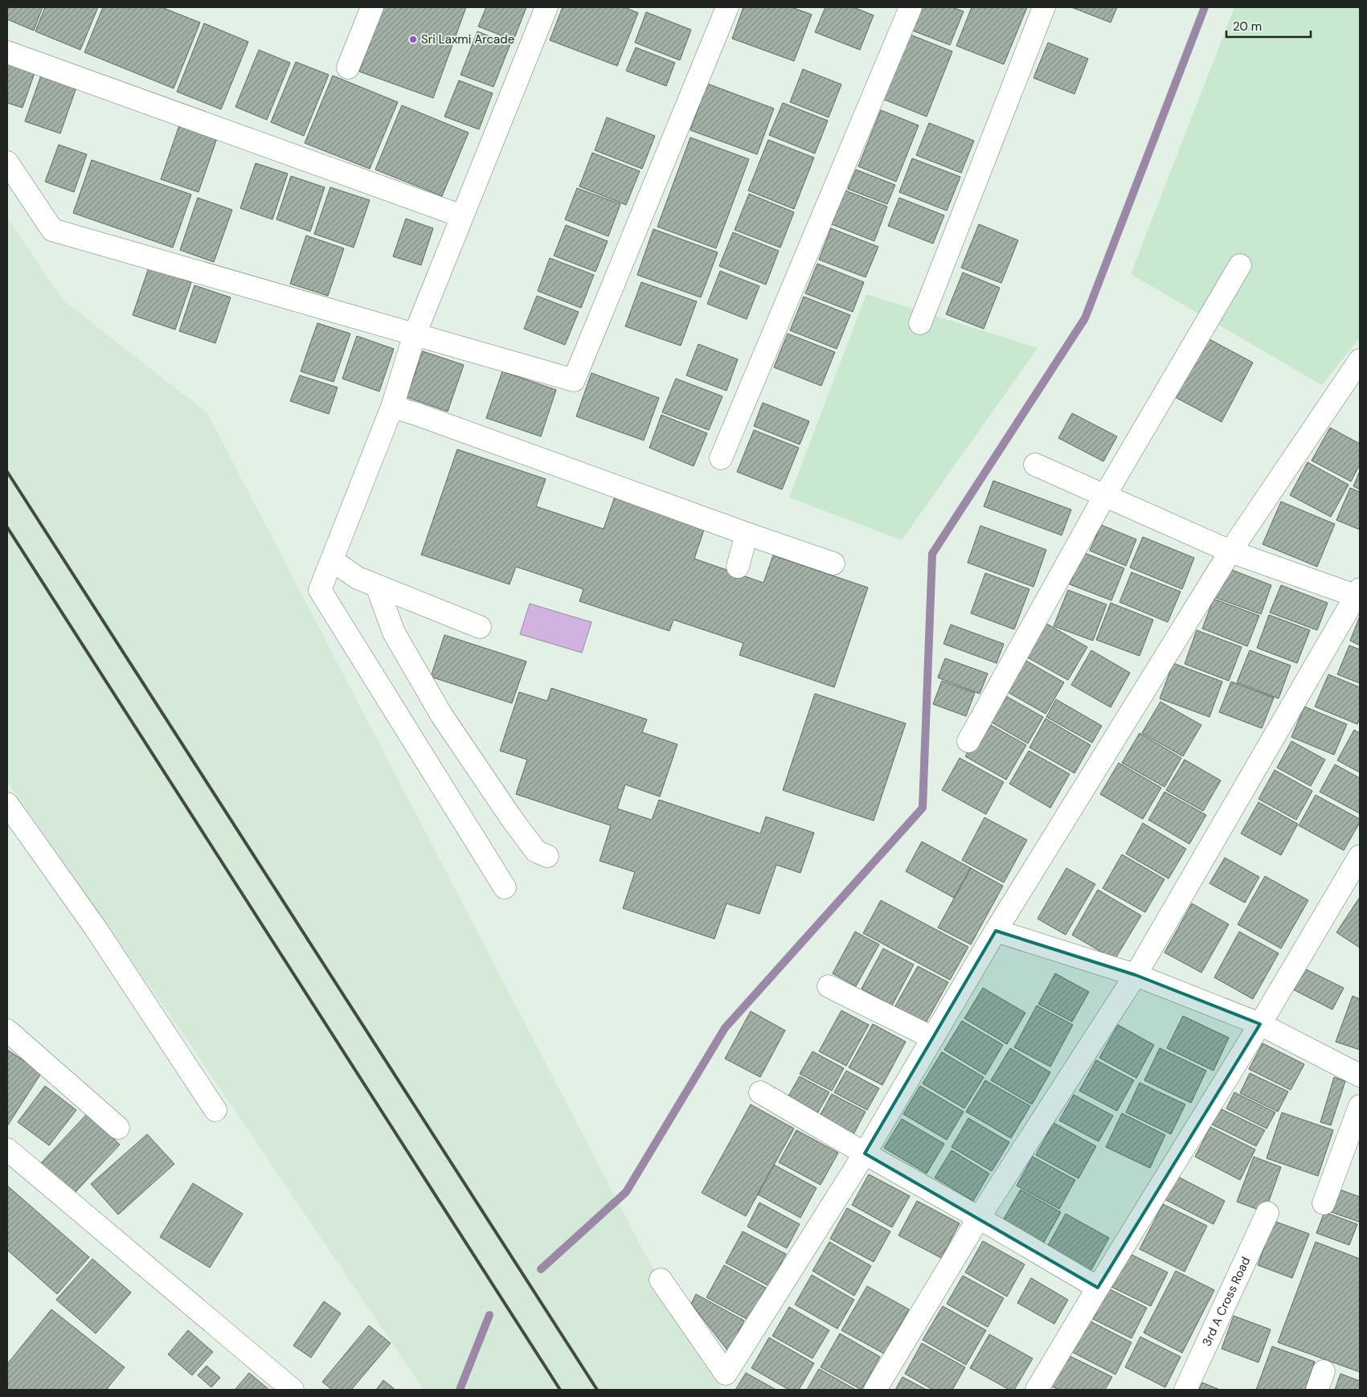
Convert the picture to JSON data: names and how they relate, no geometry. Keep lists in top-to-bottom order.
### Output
{
  "streets": {
    "street": ["3rd A Cross Road"]
  },
  "places": ["Sri Laxmi Arcade"],
  "scale_bar": "20 m"
}
